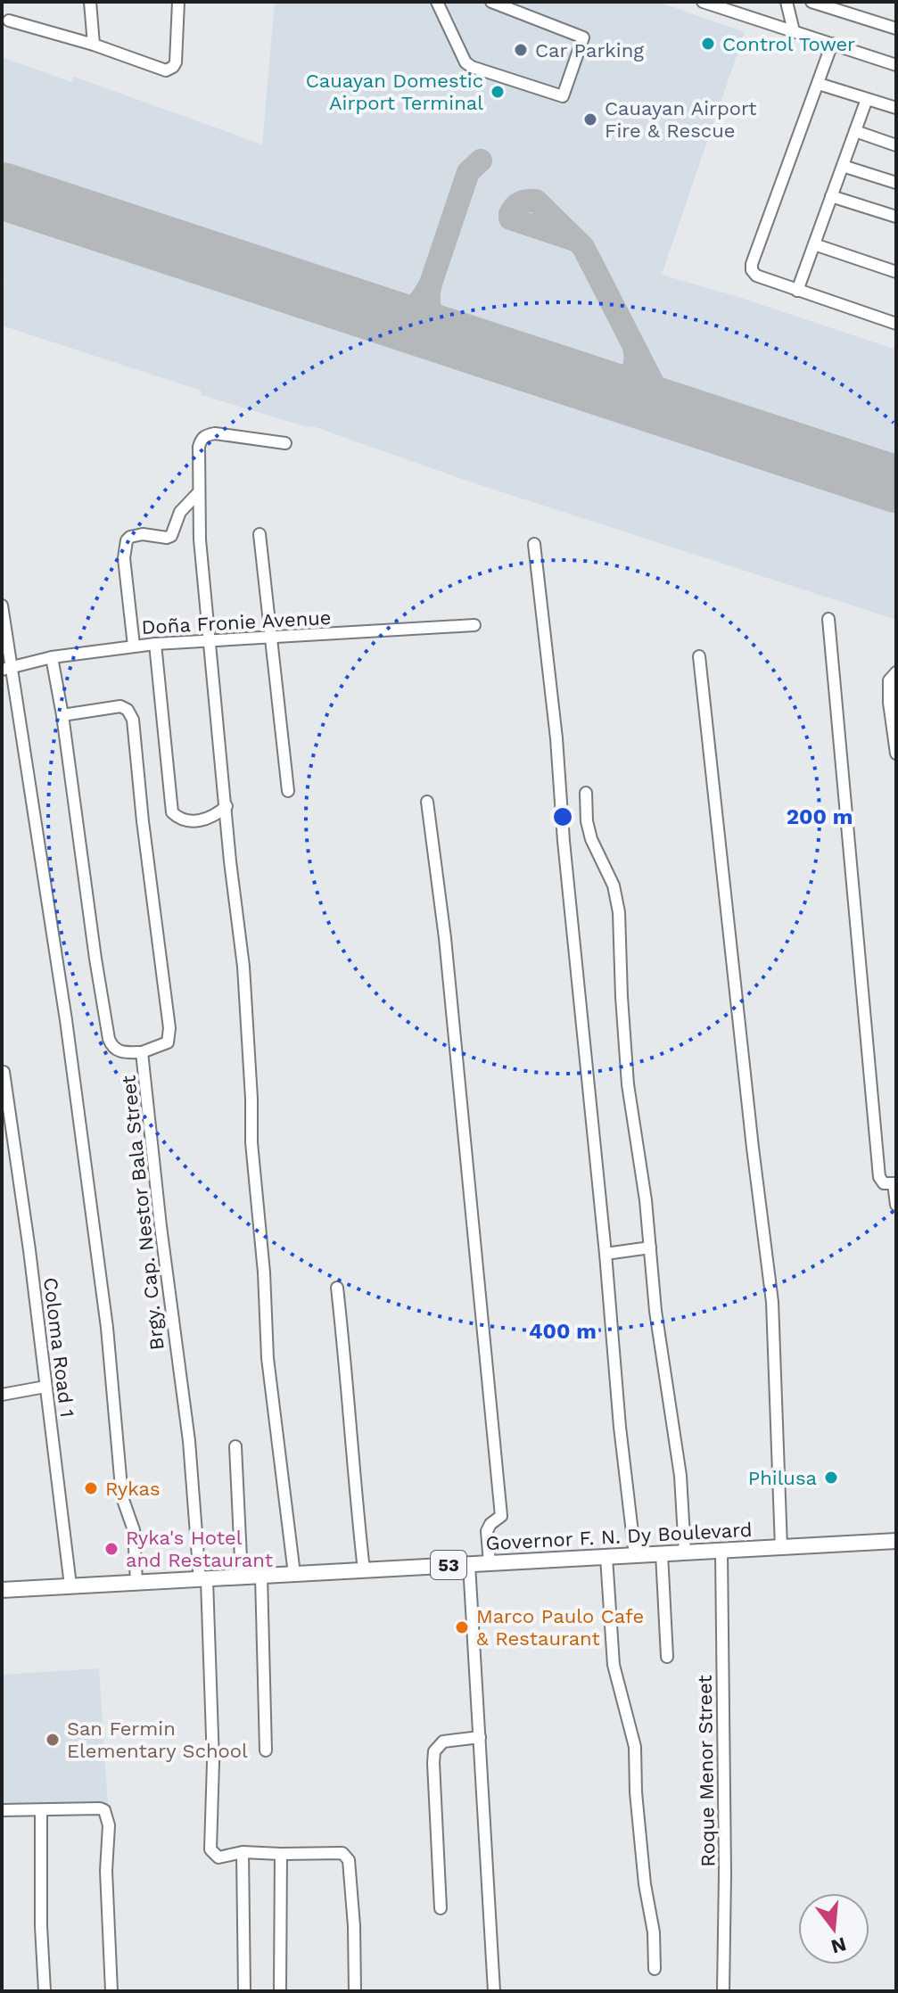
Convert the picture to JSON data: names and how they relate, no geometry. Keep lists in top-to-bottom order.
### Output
{
  "streets": {
    "highway": ["Governor F. N. Dy Boulevard", "53"],
    "street": [
      "Doña Fronie Avenue",
      "Brgy. Cap. Nestor Bala Street",
      "Coloma Road 1",
      "Roque Menor Street"
    ]
  },
  "crossings": [
    ["Doña Fronie Avenue", "Brgy. Cap. Nestor Bala Street"],
    ["Brgy. Cap. Nestor Bala Street", "Governor F. N. Dy Boulevard"],
    ["Coloma Road 1", "Governor F. N. Dy Boulevard"],
    ["Governor F. N. Dy Boulevard", "Roque Menor Street"]
  ],
  "places": [
    "Control Tower",
    "Car Parking",
    "Cauayan Domestic Airport Terminal",
    "Cauayan Airport Fire & Rescue",
    "Philusa",
    "Rykas",
    "Ryka's Hotel and Restaurant",
    "Marco Paulo Cafe & Restaurant",
    "San Fermin Elementary School"
  ],
  "north": "bottom",
  "rings": ["200 m", "400 m"]
}
